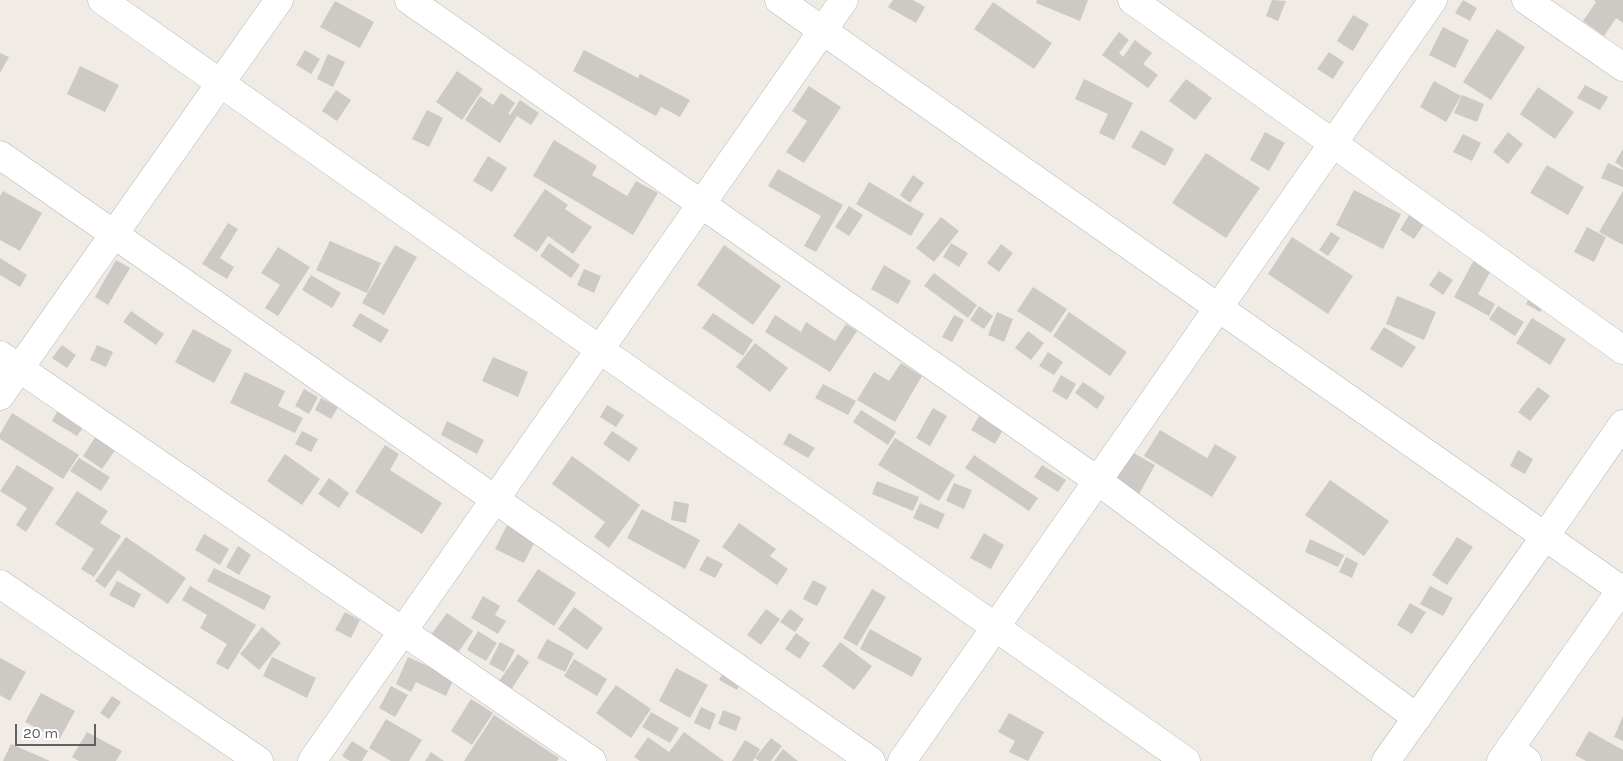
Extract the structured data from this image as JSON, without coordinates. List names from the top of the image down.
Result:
{
  "scale_bar": "20 m"
}
